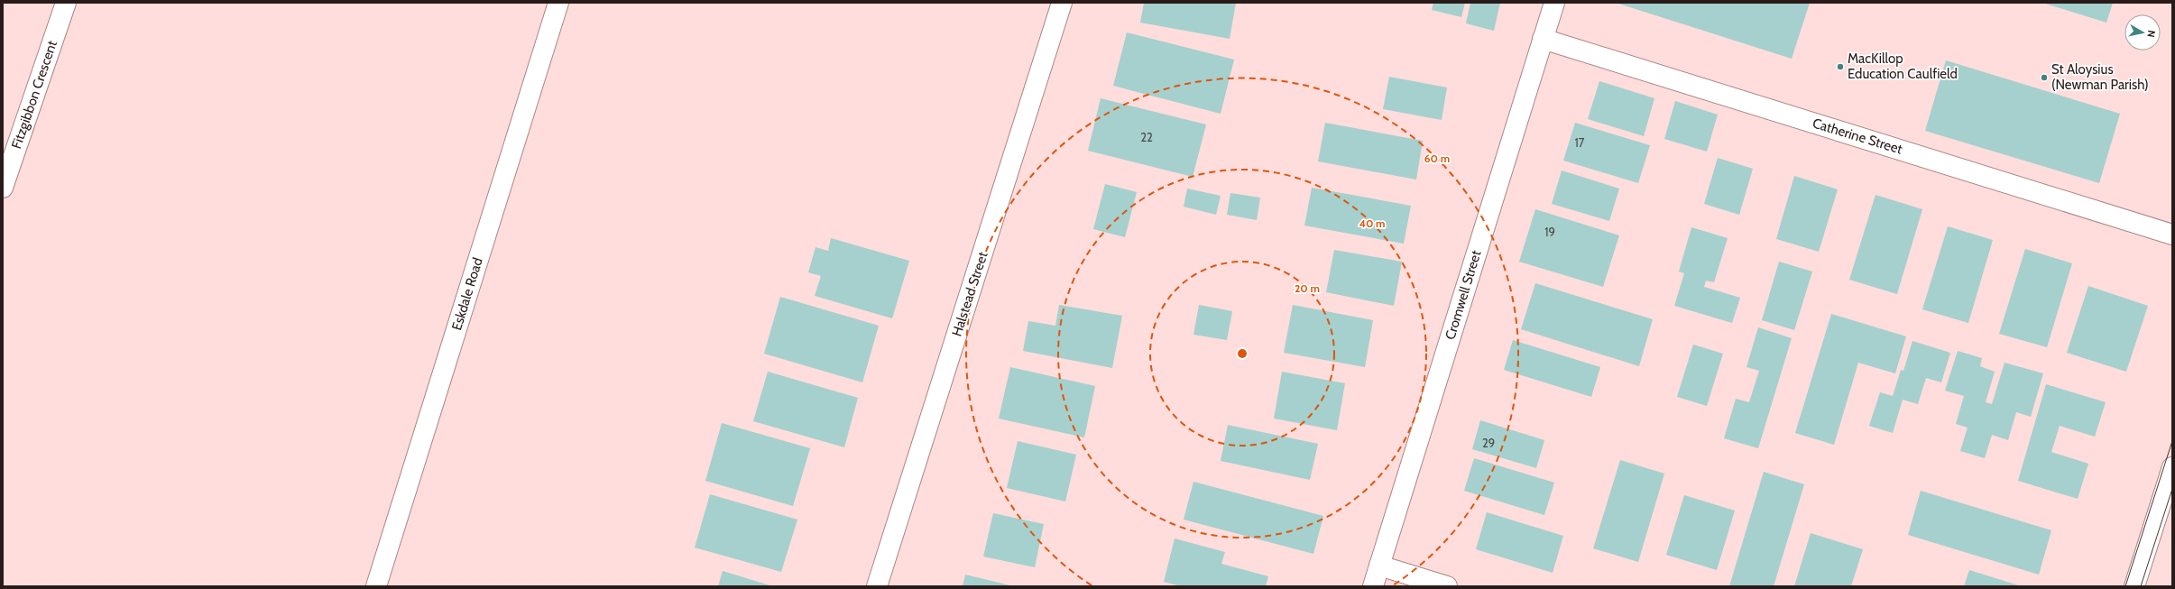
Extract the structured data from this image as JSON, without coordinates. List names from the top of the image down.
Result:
{
  "streets": {
    "street": [
      "Fitzgibbon Crescent",
      "Catherine Street",
      "Eskdale Road",
      "Halstead Street",
      "Cromwell Street"
    ]
  },
  "crossings": [
    ["Catherine Street", "Cromwell Street"]
  ],
  "places": ["MacKillop Education Caulfield", "St Aloysius (Newman Parish)"],
  "house_numbers": [
    "22",
    "17",
    "19",
    "29"
  ],
  "north": "right",
  "rings": ["60 m", "40 m", "20 m"]
}
